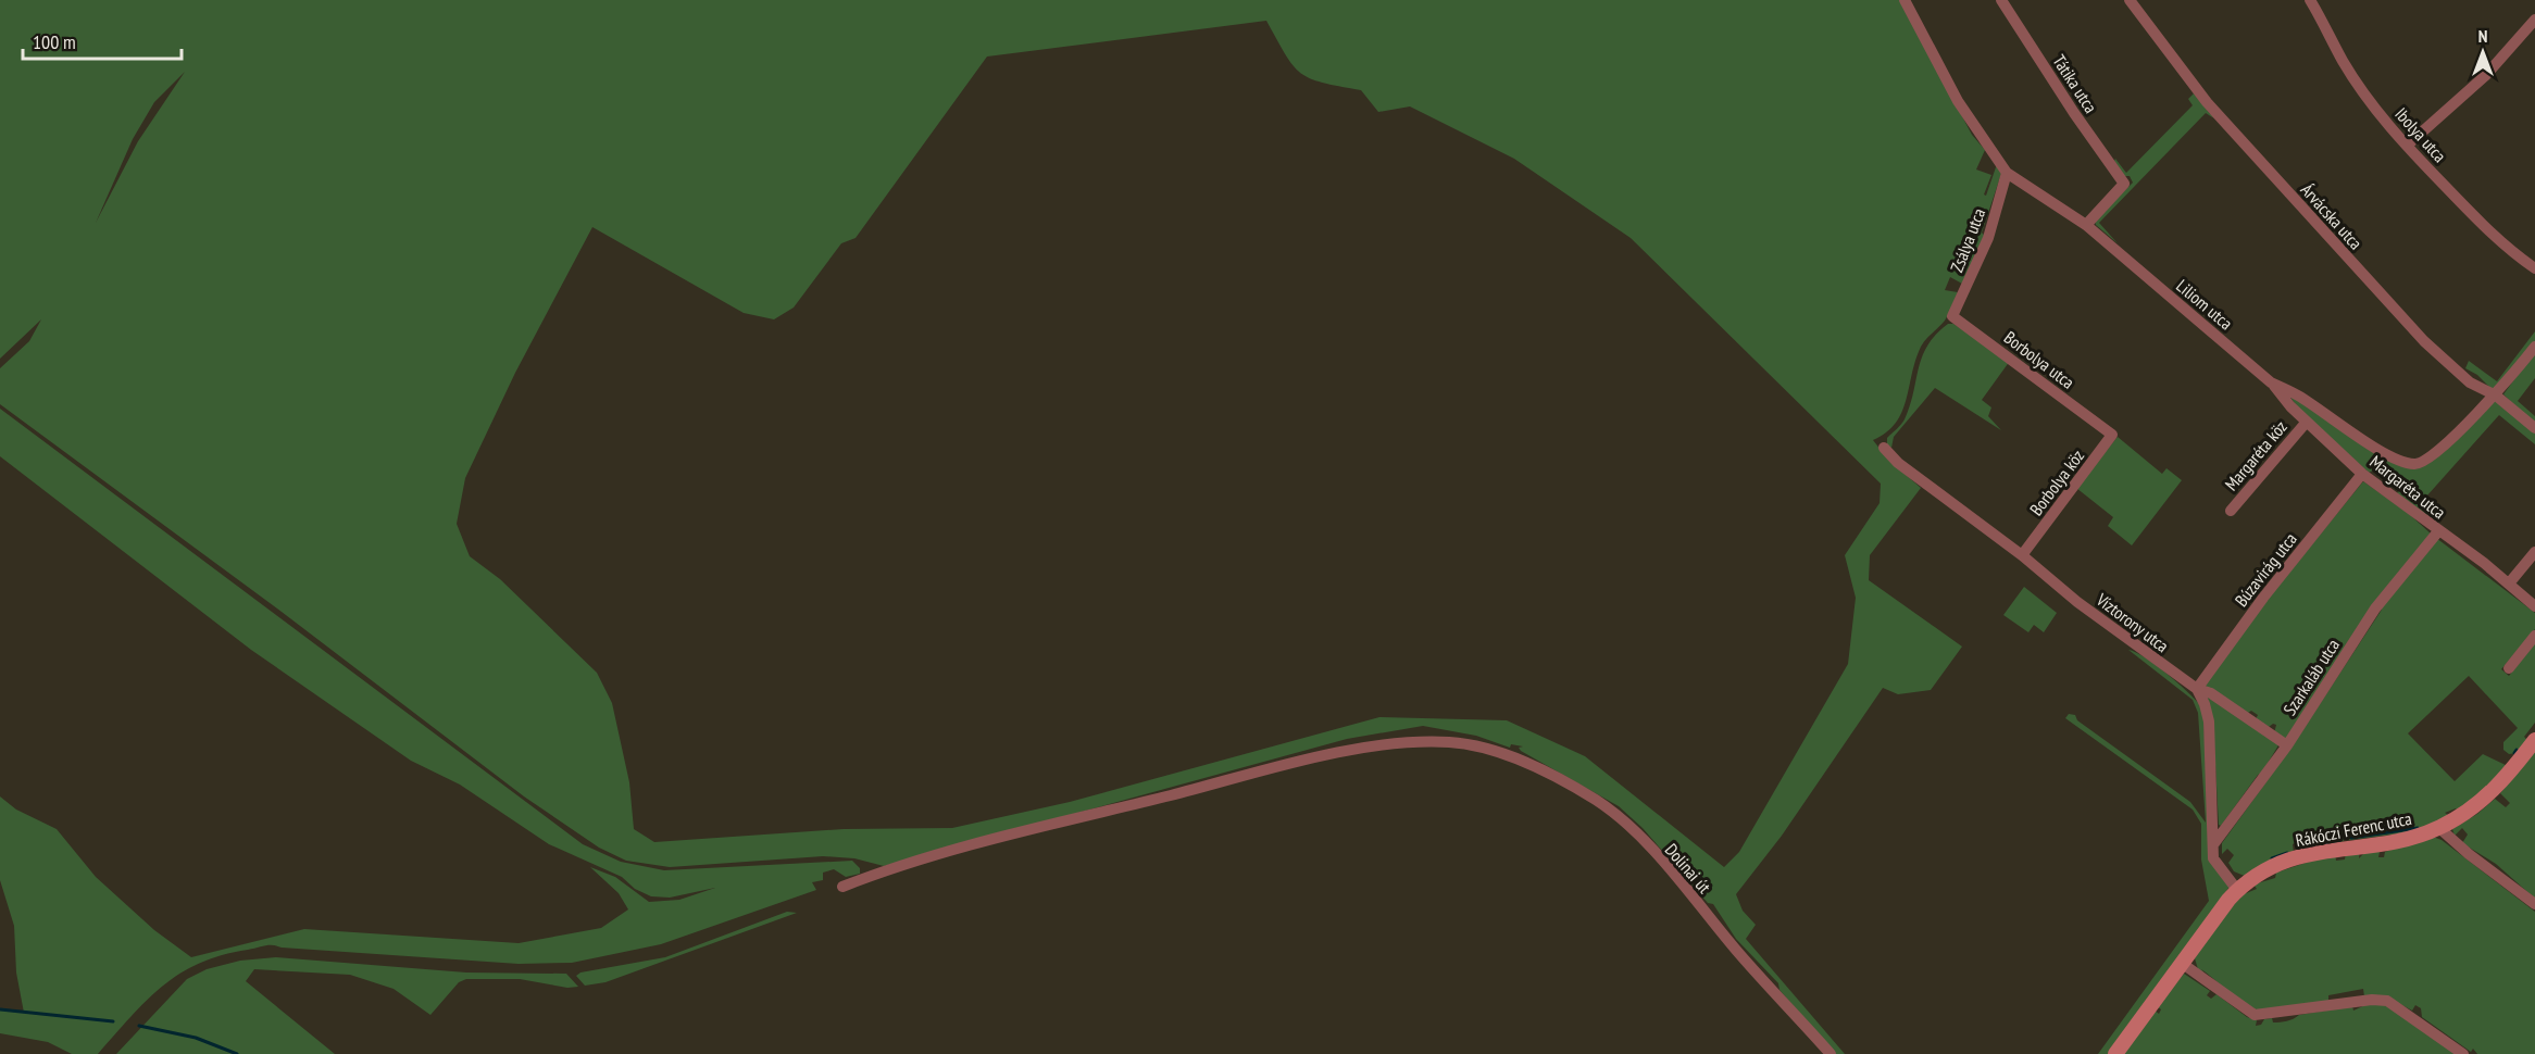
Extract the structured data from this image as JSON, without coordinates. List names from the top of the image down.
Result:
{
  "streets": {
    "street": [
      "Tátika utca",
      "Ibolya utca",
      "Árvácska utca",
      "Zsálya utca",
      "Liliom utca",
      "Borbolya utca",
      "Margaréta köz",
      "Borbolya köz",
      "Margaréta utca",
      "Búzavirág utca",
      "Víztorony utca",
      "Szarkaláb utca",
      "Rákóczi Ferenc utca",
      "Dolinai út"
    ]
  },
  "crossings": [
    ["Tátika utca", "Liliom utca"],
    ["Árvácska utca", "Liliom utca"],
    ["Zsálya utca", "Liliom utca"],
    ["Zsálya utca", "Borbolya utca"],
    ["Liliom utca", "Margaréta utca"],
    ["Borbolya utca", "Borbolya köz"],
    ["Margaréta köz", "Margaréta utca"],
    ["Borbolya köz", "Víztorony utca"],
    ["Margaréta utca", "Búzavirág utca"],
    ["Margaréta utca", "Szarkaláb utca"],
    ["Búzavirág utca", "Víztorony utca"],
    ["Víztorony utca", "Szarkaláb utca"]
  ],
  "scale_bar": "100 m",
  "north": "top"
}
